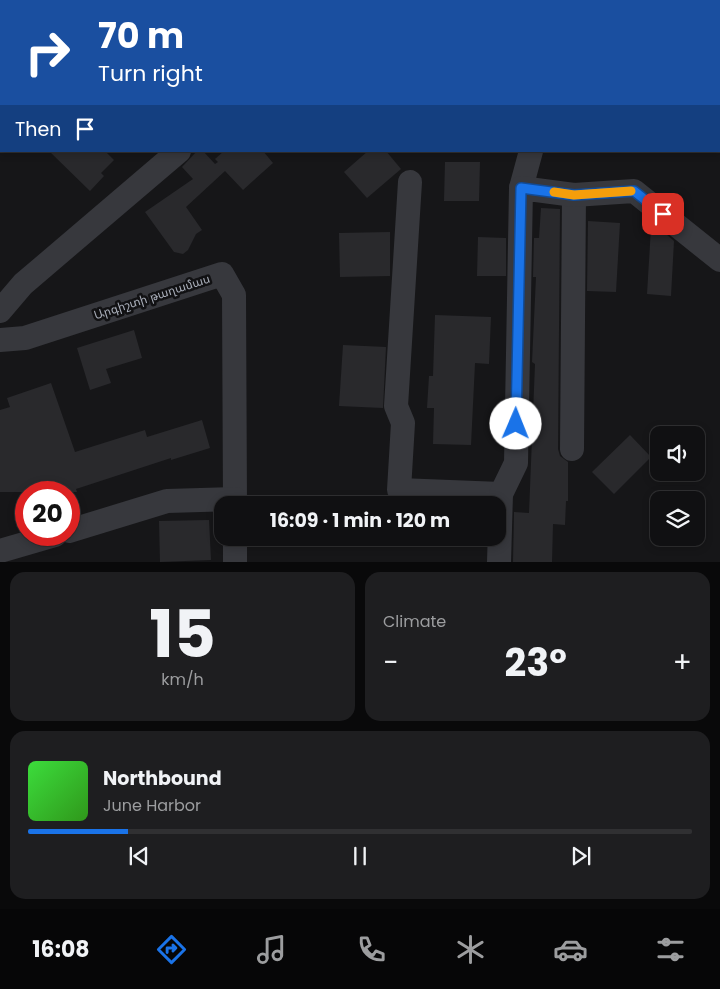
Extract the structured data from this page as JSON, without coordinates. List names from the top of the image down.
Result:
{
  "streets": {
    "street": ["Արգիշտի թաղամաս"]
  },
  "page": {
    "turn": ["70 m", "Turn right"],
    "then": "Then",
    "limit": "20",
    "trip": "16:09 · 1 min · 120 m",
    "tile": [
      ["15", "km/h"],
      "Climate"
    ],
    "heat": ["−", "23°", "+"],
    "song": ["Northbound", "June Harbor"],
    "tabs": "16:08"
  }
}
